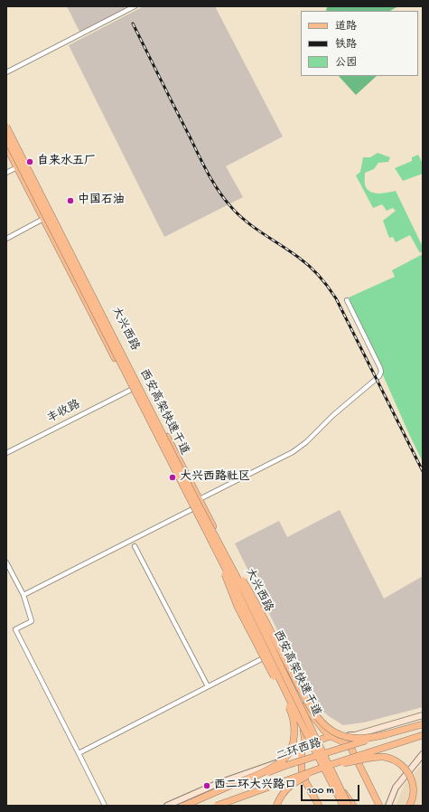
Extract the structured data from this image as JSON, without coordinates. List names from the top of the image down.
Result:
{
  "streets": {
    "main road": ["大兴西路", "西安高架快速干道", "二环西路"],
    "street": ["丰收路"]
  },
  "crossings": [
    ["大兴西路", "丰收路"]
  ],
  "places": [
    "自来水五厂",
    "中国石油",
    "大兴西路社区",
    "西二环大兴路口"
  ],
  "legend": ["道路", "铁路", "公园"],
  "scale_bar": "100 m"
}
